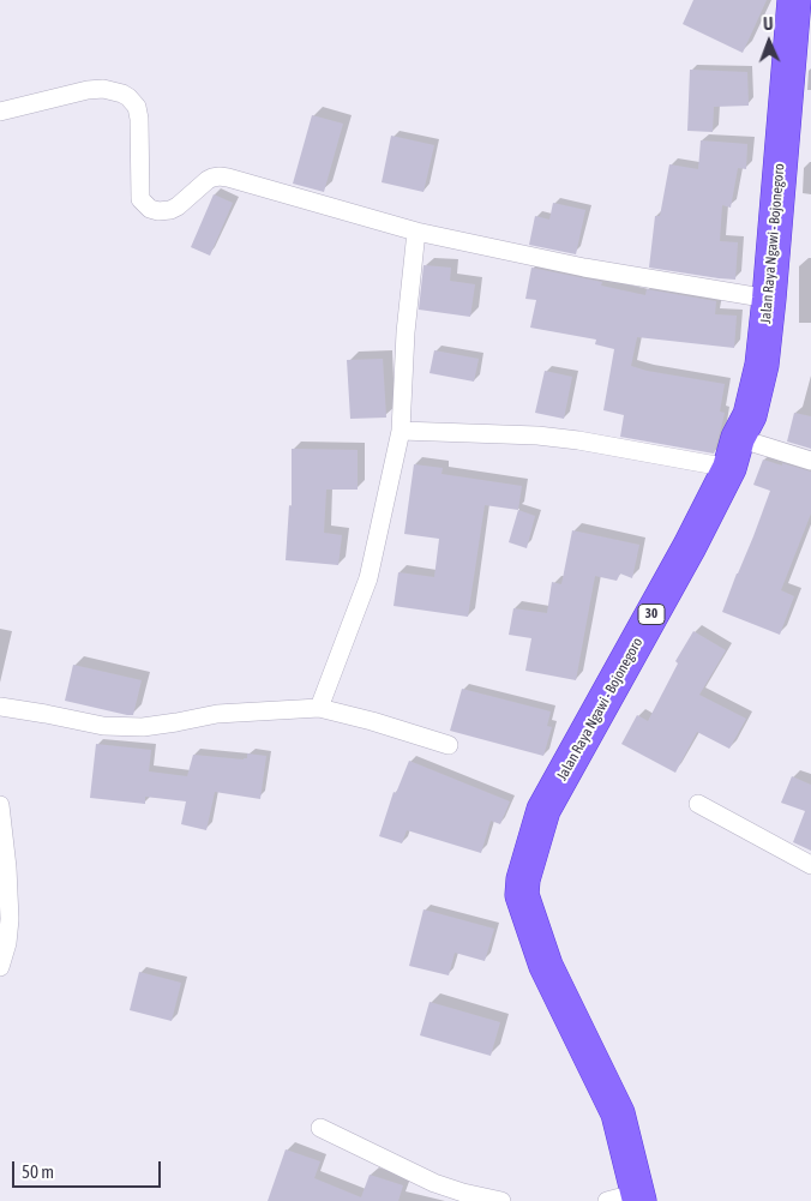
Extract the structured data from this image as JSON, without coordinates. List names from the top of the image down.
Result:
{
  "streets": {
    "highway": ["Jalan Raya Ngawi - Bojonegoro", "30"]
  },
  "scale_bar": "50 m",
  "north": "top"
}
